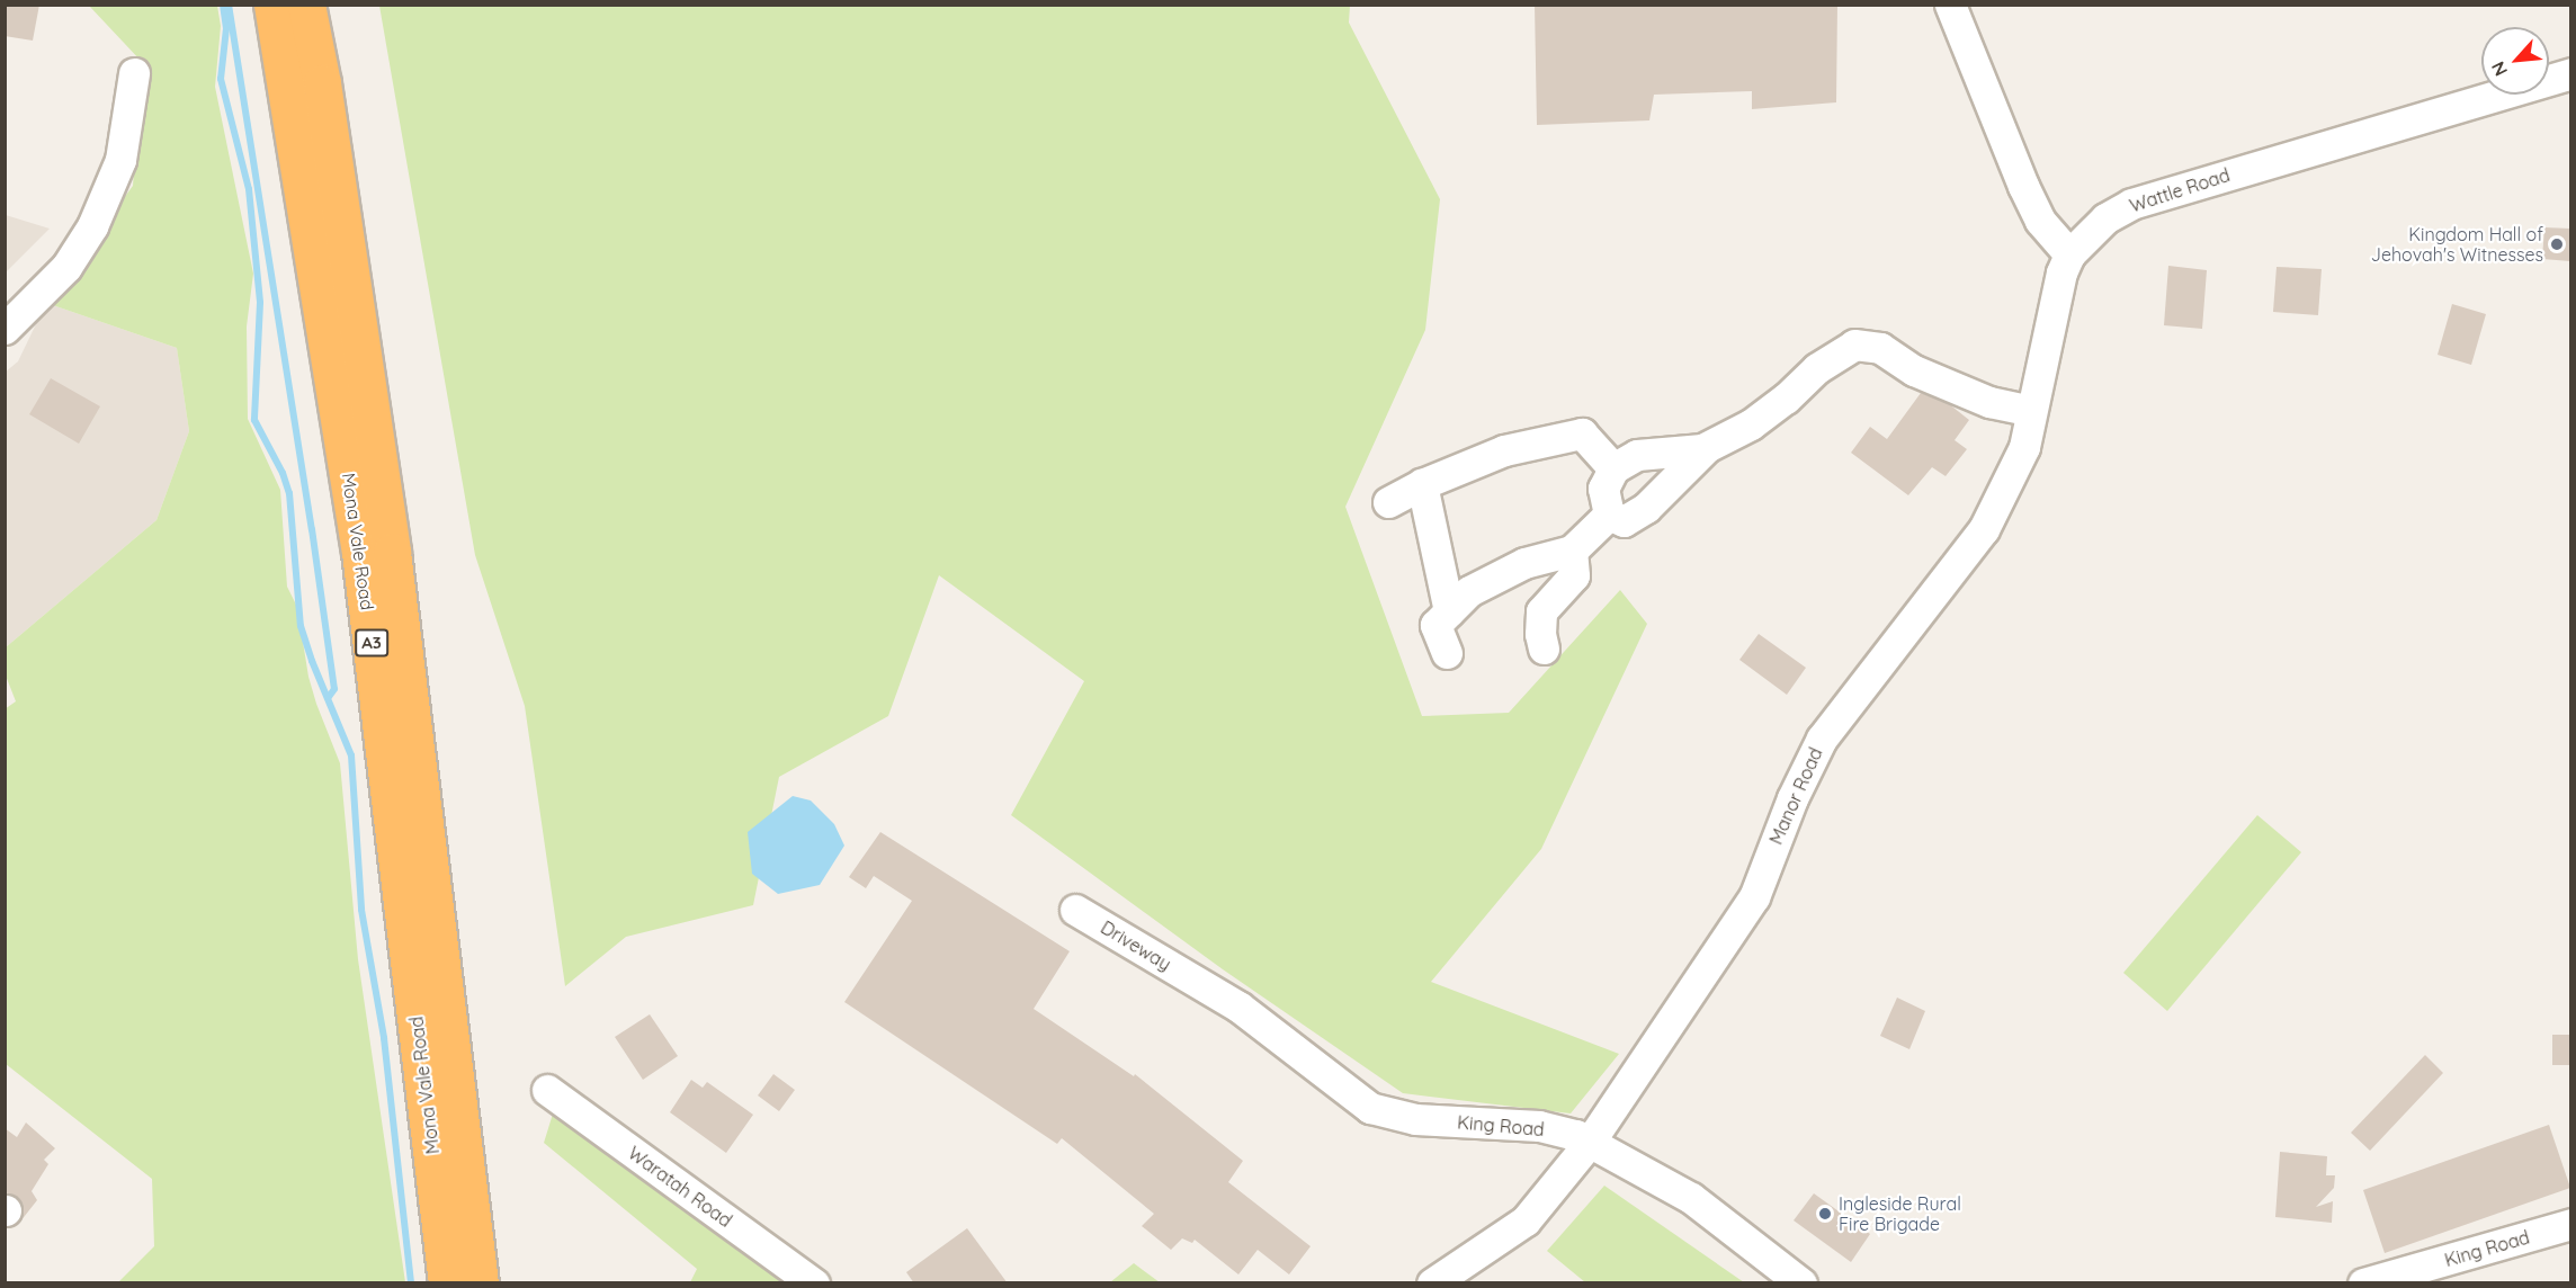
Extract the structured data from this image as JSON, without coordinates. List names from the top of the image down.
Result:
{
  "streets": {
    "highway": ["Mona Vale Road", "A3"],
    "street": [
      "Wattle Road",
      "Manor Road",
      "Driveway",
      "King Road",
      "Waratah Road"
    ]
  },
  "crossings": [
    ["Wattle Road", "Manor Road"],
    ["Manor Road", "King Road"],
    ["Driveway", "King Road"]
  ],
  "places": ["Kingdom Hall of Jehovah's Witnesses", "Ingleside Rural Fire Brigade"],
  "north": "bottom left"
}
